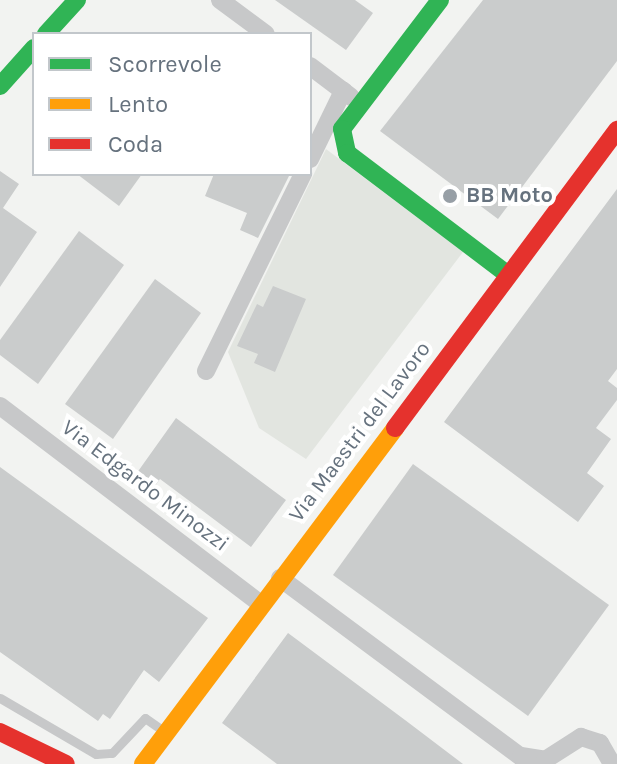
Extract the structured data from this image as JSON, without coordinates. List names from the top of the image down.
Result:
{
  "streets": {
    "street": ["Via Maestri del Lavoro", "Via Edgardo Minozzi"]
  },
  "crossings": [
    ["Via Maestri del Lavoro", "Via Edgardo Minozzi"]
  ],
  "places": ["BB Moto"],
  "legend": ["Scorrevole", "Lento", "Coda"]
}
